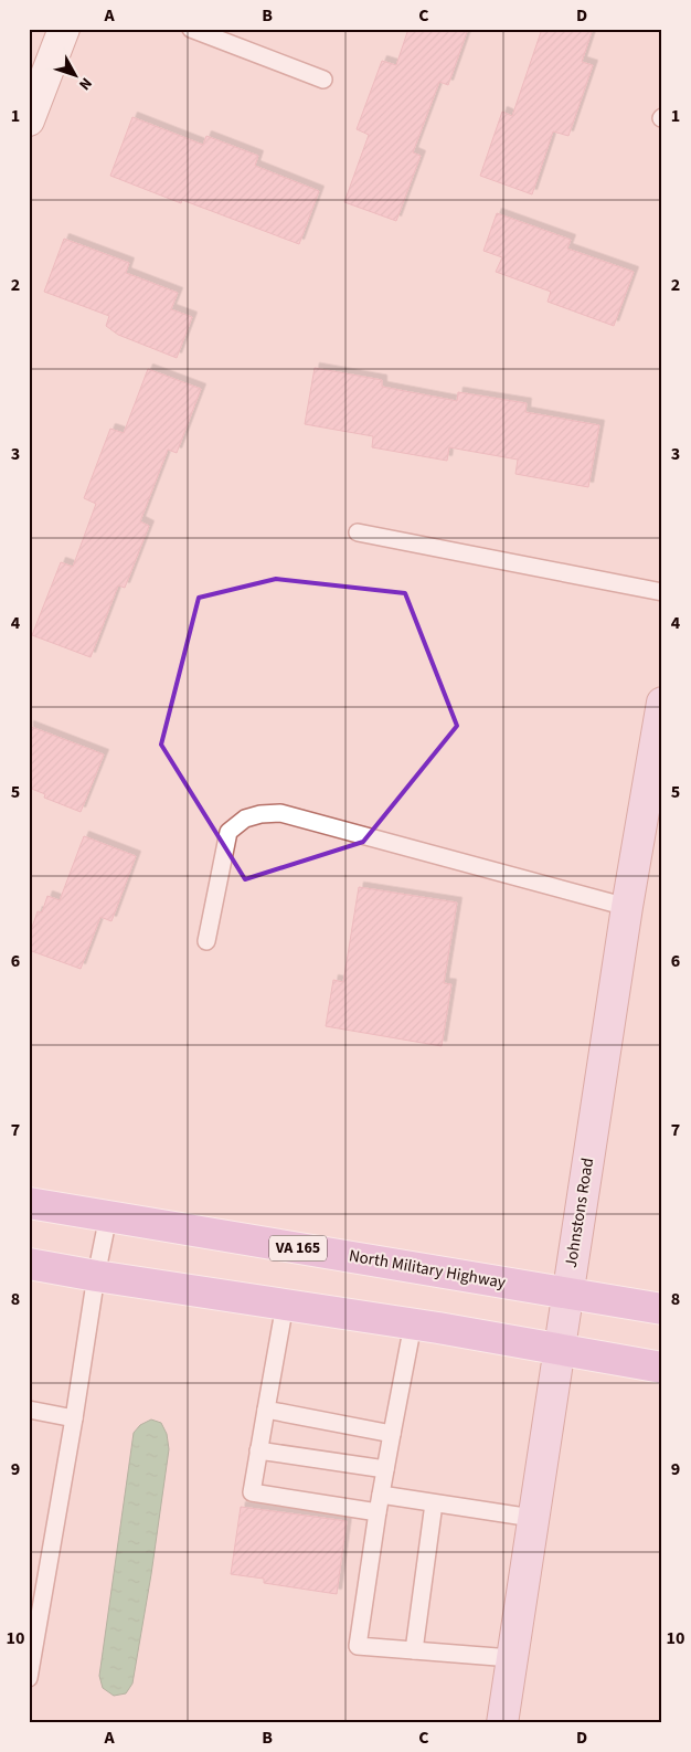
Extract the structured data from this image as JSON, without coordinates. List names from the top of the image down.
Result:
{
  "streets": {
    "main road": ["VA 165", "North Military Highway"],
    "street": ["Johnstons Road"]
  },
  "crossings": [
    ["Johnstons Road", "North Military Highway"]
  ],
  "north": "bottom right",
  "grid": {
    "columns": [
      "A",
      "B",
      "C",
      "D"
    ],
    "rows": [
      "1",
      "2",
      "3",
      "4",
      "5",
      "6",
      "7",
      "8",
      "9",
      "10"
    ]
  }
}
